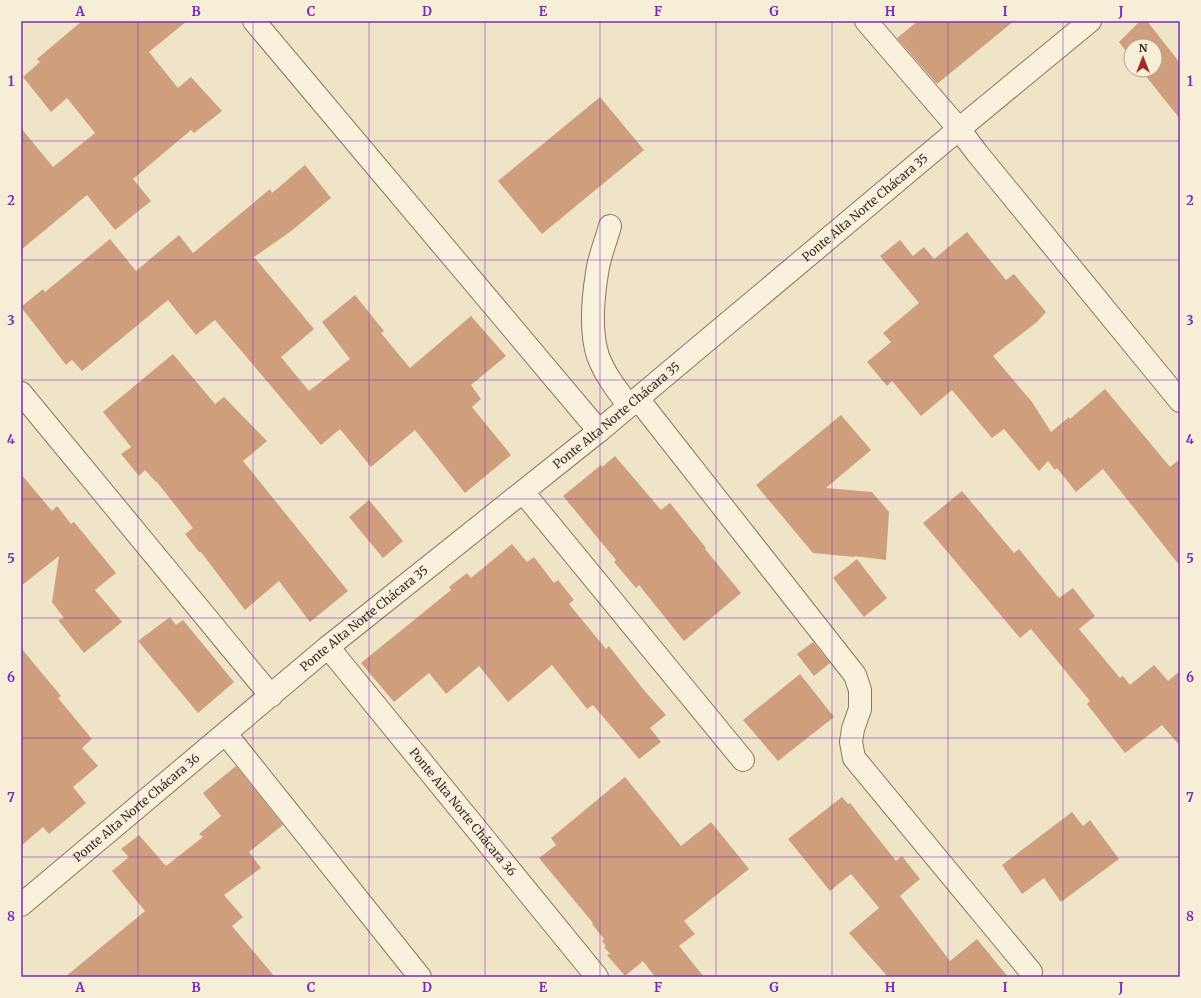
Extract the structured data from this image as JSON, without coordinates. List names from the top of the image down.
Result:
{
  "streets": {
    "street": ["Ponte Alta Norte Chácara 35", "Ponte Alta Norte Chácara 36"]
  },
  "crossings": [
    ["Ponte Alta Norte Chácara 35", "Ponte Alta Norte Chácara 36"]
  ],
  "north": "top",
  "grid": {
    "columns": [
      "A",
      "B",
      "C",
      "D",
      "E",
      "F",
      "G",
      "H",
      "I",
      "J"
    ],
    "rows": [
      "1",
      "2",
      "3",
      "4",
      "5",
      "6",
      "7",
      "8"
    ]
  }
}
